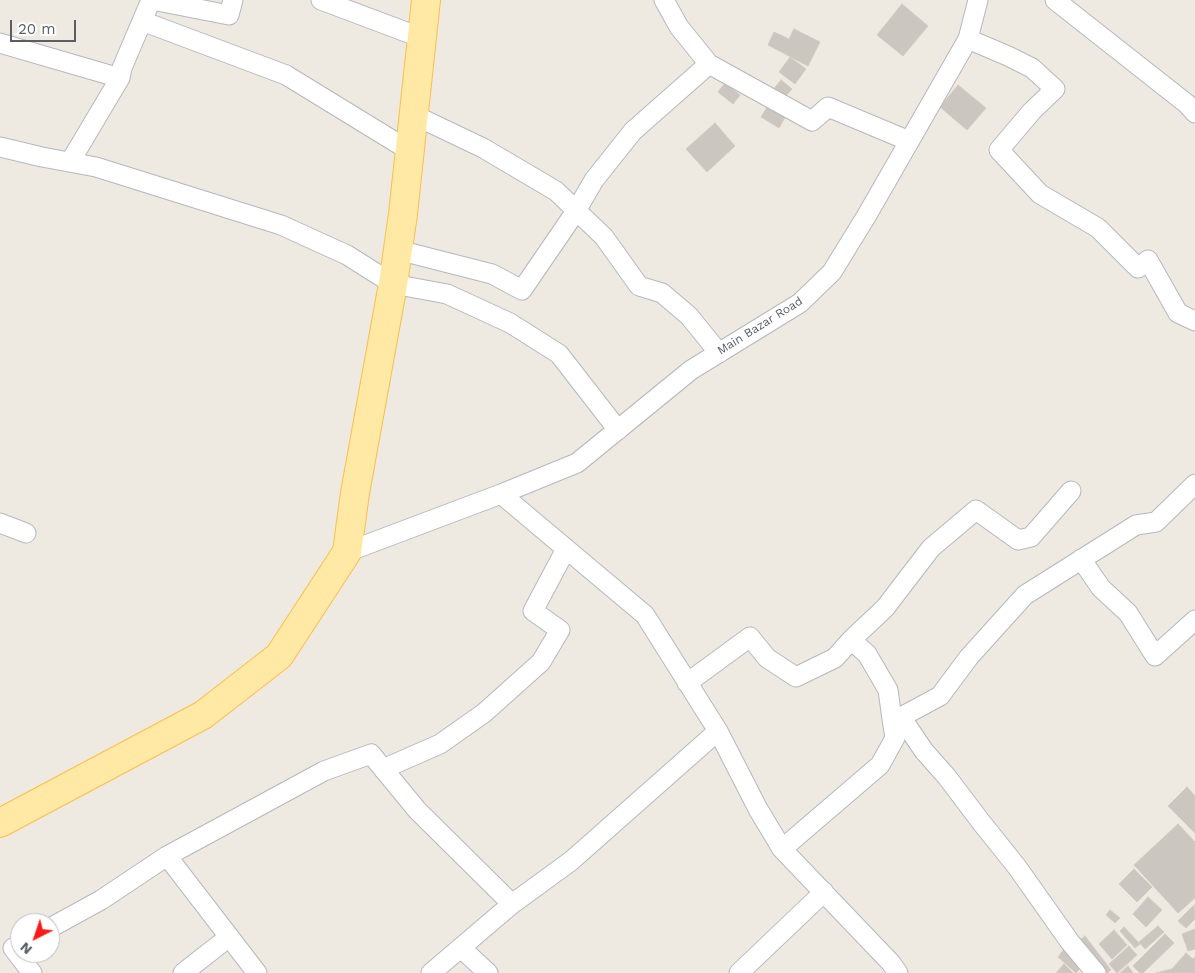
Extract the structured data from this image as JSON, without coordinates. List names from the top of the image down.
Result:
{
  "streets": {
    "street": ["Main Bazar Road"]
  },
  "scale_bar": "20 m",
  "north": "bottom left"
}
